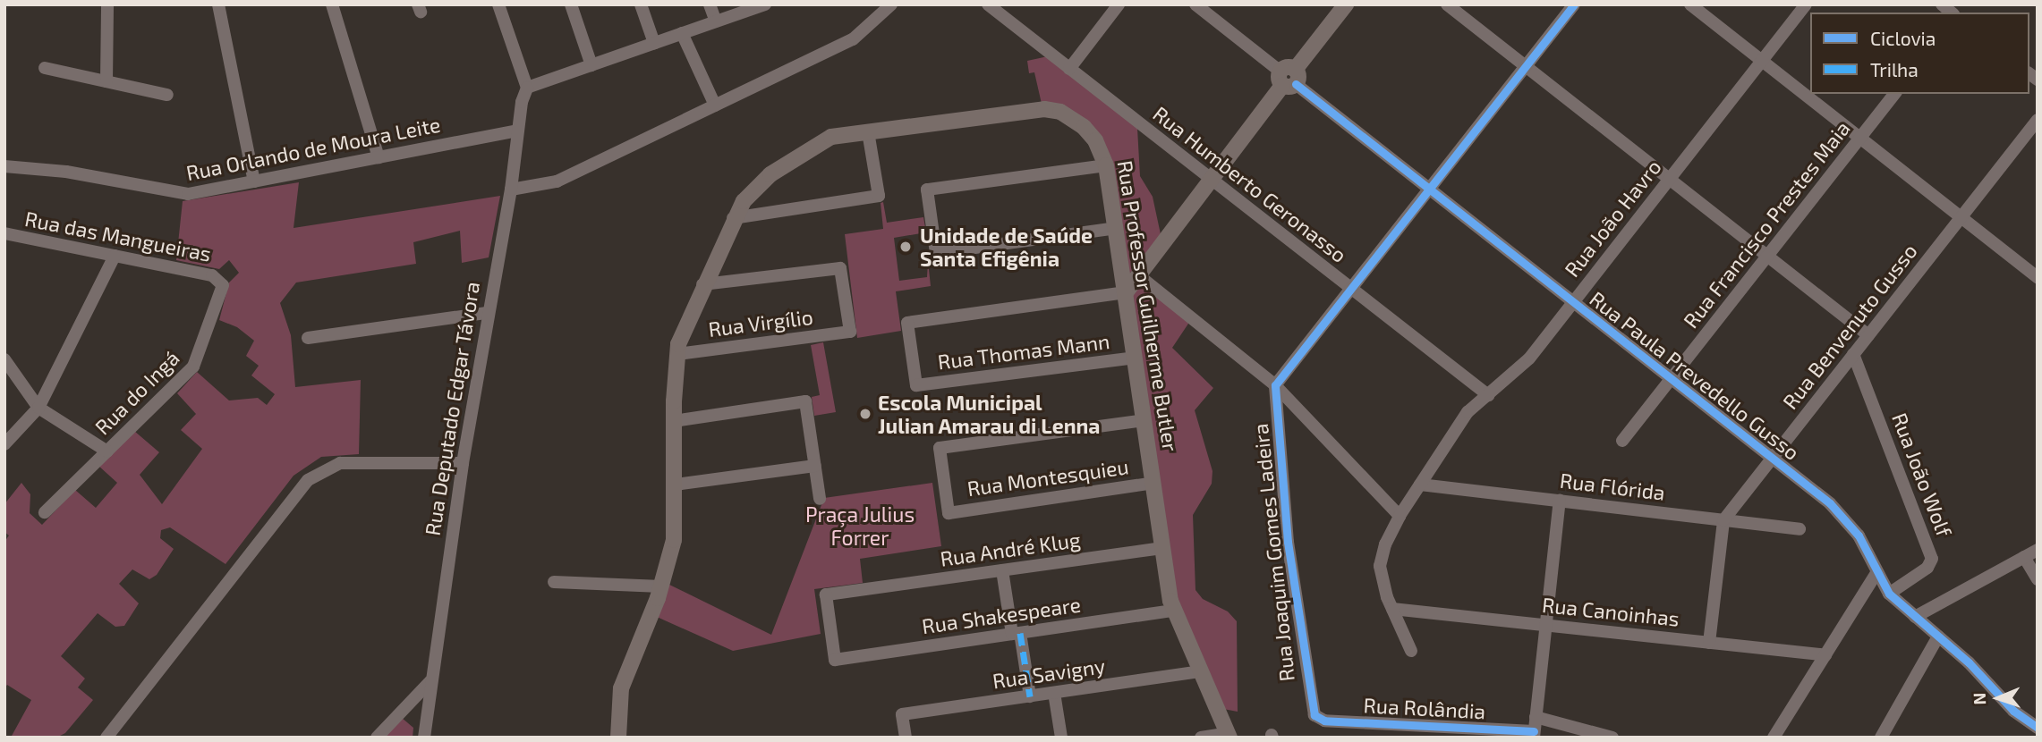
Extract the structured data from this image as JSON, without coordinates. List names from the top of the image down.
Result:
{
  "streets": {
    "main road": ["Rua Professor Guilherme Butler"],
    "street": [
      "Rua Orlando de Moura Leite",
      "Rua Humberto Geronasso",
      "Rua João Havro",
      "Rua Francisco Prestes Maia",
      "Rua das Mangueiras",
      "Rua Virgílio",
      "Rua Benvenuto Gusso",
      "Rua Thomas Mann",
      "Rua Paula Prevedello Gusso",
      "Rua do Ingá",
      "Rua Deputado Edgar Távora",
      "Rua João Wolf",
      "Rua Montesquieu",
      "Rua Flórida",
      "Rua André Klug",
      "Rua Joaquim Gomes Ladeira",
      "Rua Canoinhas",
      "Rua Shakespeare",
      "Rua Savigny",
      "Rua Rolândia"
    ]
  },
  "crossings": [
    ["Rua Orlando de Moura Leite", "Rua Deputado Edgar Távora"],
    ["Rua Humberto Geronasso", "Rua João Havro"],
    ["Rua João Havro", "Rua Paula Prevedello Gusso"],
    ["Rua João Havro", "Rua Flórida"],
    ["Rua João Havro", "Rua Canoinhas"],
    ["Rua Francisco Prestes Maia", "Rua Paula Prevedello Gusso"],
    ["Rua das Mangueiras", "Rua do Ingá"],
    ["Rua Professor Guilherme Butler", "Rua Virgílio"],
    ["Rua Professor Guilherme Butler", "Rua Thomas Mann"],
    ["Rua Professor Guilherme Butler", "Rua Montesquieu"],
    ["Rua Professor Guilherme Butler", "Rua André Klug"],
    ["Rua Professor Guilherme Butler", "Rua Shakespeare"],
    ["Rua Professor Guilherme Butler", "Rua Savigny"],
    ["Rua Benvenuto Gusso", "Rua Paula Prevedello Gusso"],
    ["Rua Benvenuto Gusso", "Rua João Wolf"],
    ["Rua Benvenuto Gusso", "Rua Flórida"],
    ["Rua Paula Prevedello Gusso", "Rua João Wolf"],
    ["Rua André Klug", "Rua Shakespeare"],
    ["Rua Joaquim Gomes Ladeira", "Rua Rolândia"]
  ],
  "parks": ["Praça Julius Forrer"],
  "places": ["Unidade de Saúde Santa Efigênia", "Escola Municipal Julian Amarau di Lenna"],
  "legend": ["Ciclovia", "Trilha"],
  "north": "left"
}
